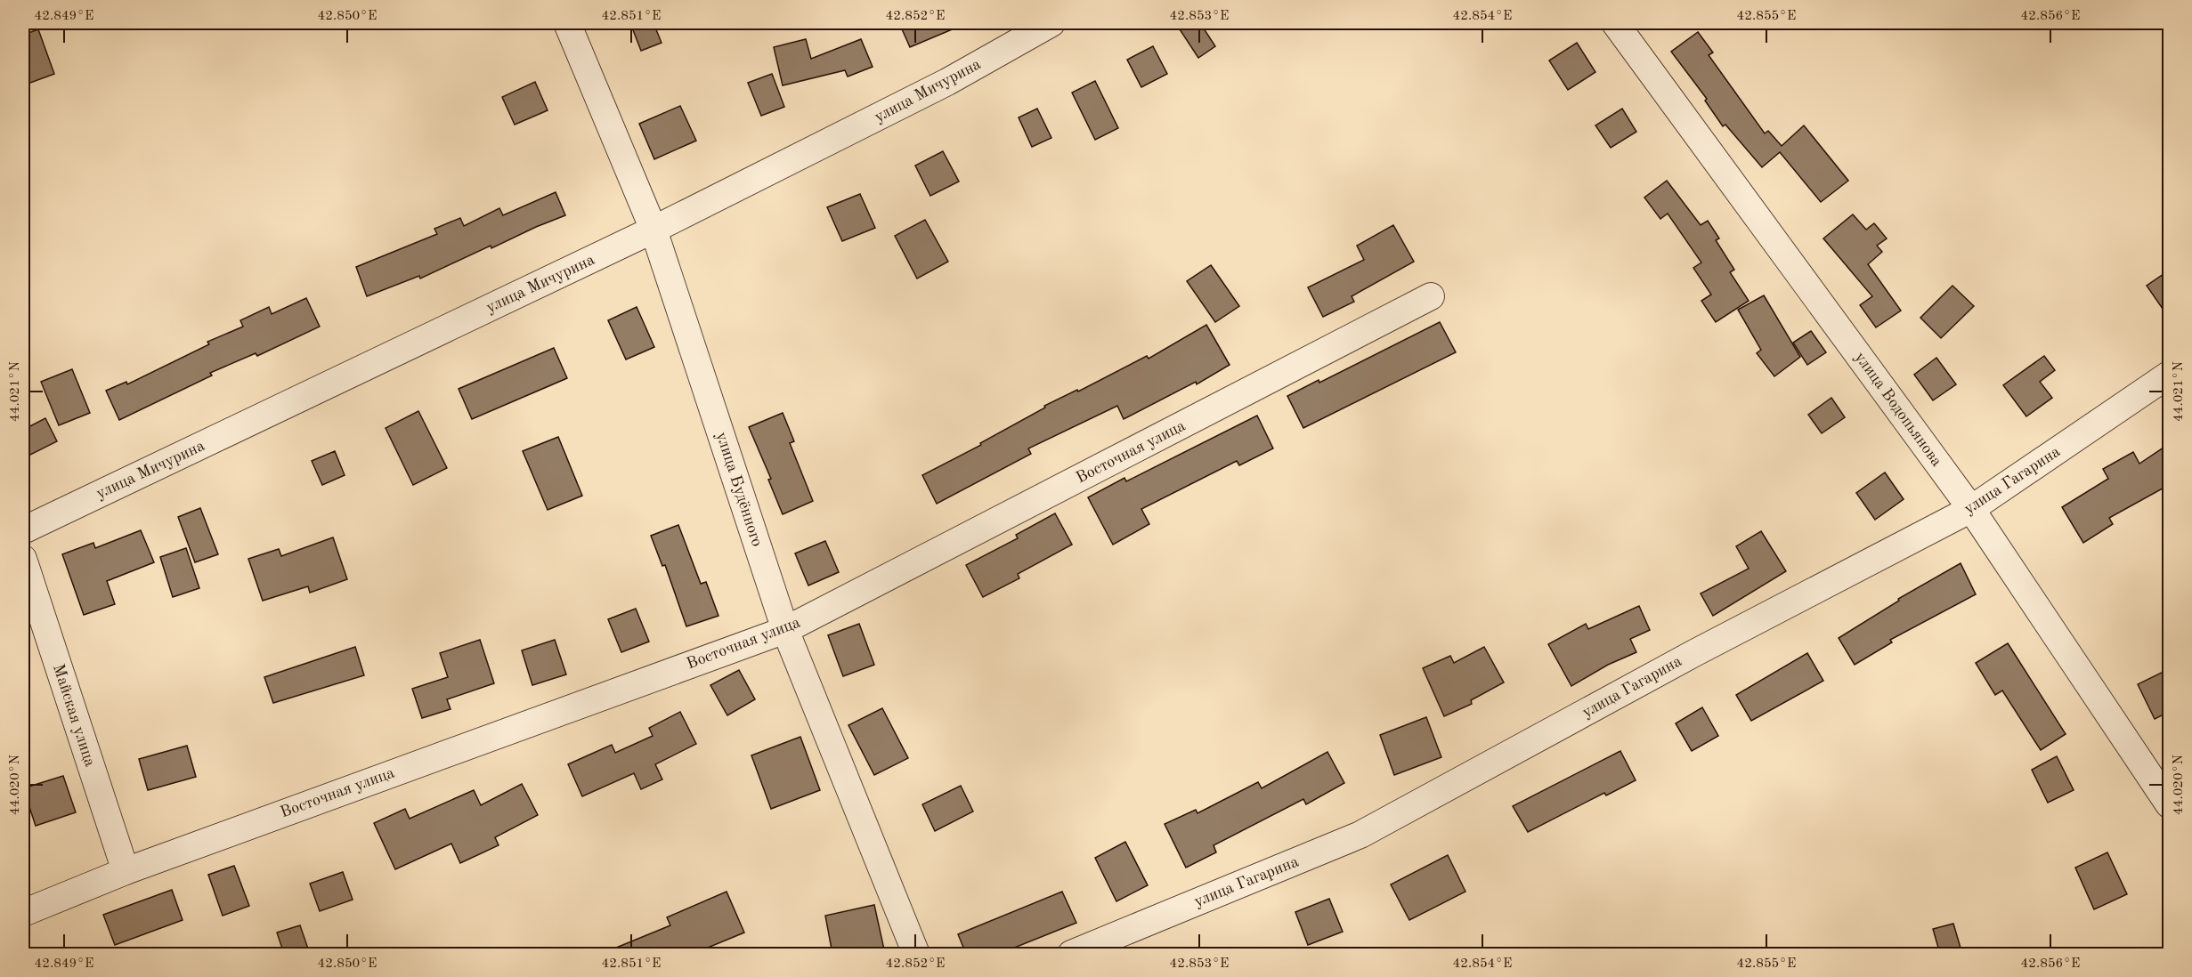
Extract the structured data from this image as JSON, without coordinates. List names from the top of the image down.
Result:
{
  "streets": {
    "street": [
      "улица Мичурина",
      "улица Водопьянова",
      "Восточная улица",
      "улица Гагарина",
      "улица Будённого",
      "Майская улица"
    ]
  },
  "crossings": [
    ["улица Мичурина", "улица Будённого"],
    ["улица Водопьянова", "улица Гагарина"],
    ["Восточная улица", "улица Будённого"],
    ["Восточная улица", "Майская улица"]
  ],
  "coordinates": [
    "42.849°E",
    "42.850°E",
    "42.851°E",
    "42.852°E",
    "42.853°E",
    "42.854°E",
    "42.855°E",
    "42.856°E",
    "44.021°N",
    "44.020°N"
  ]
}
